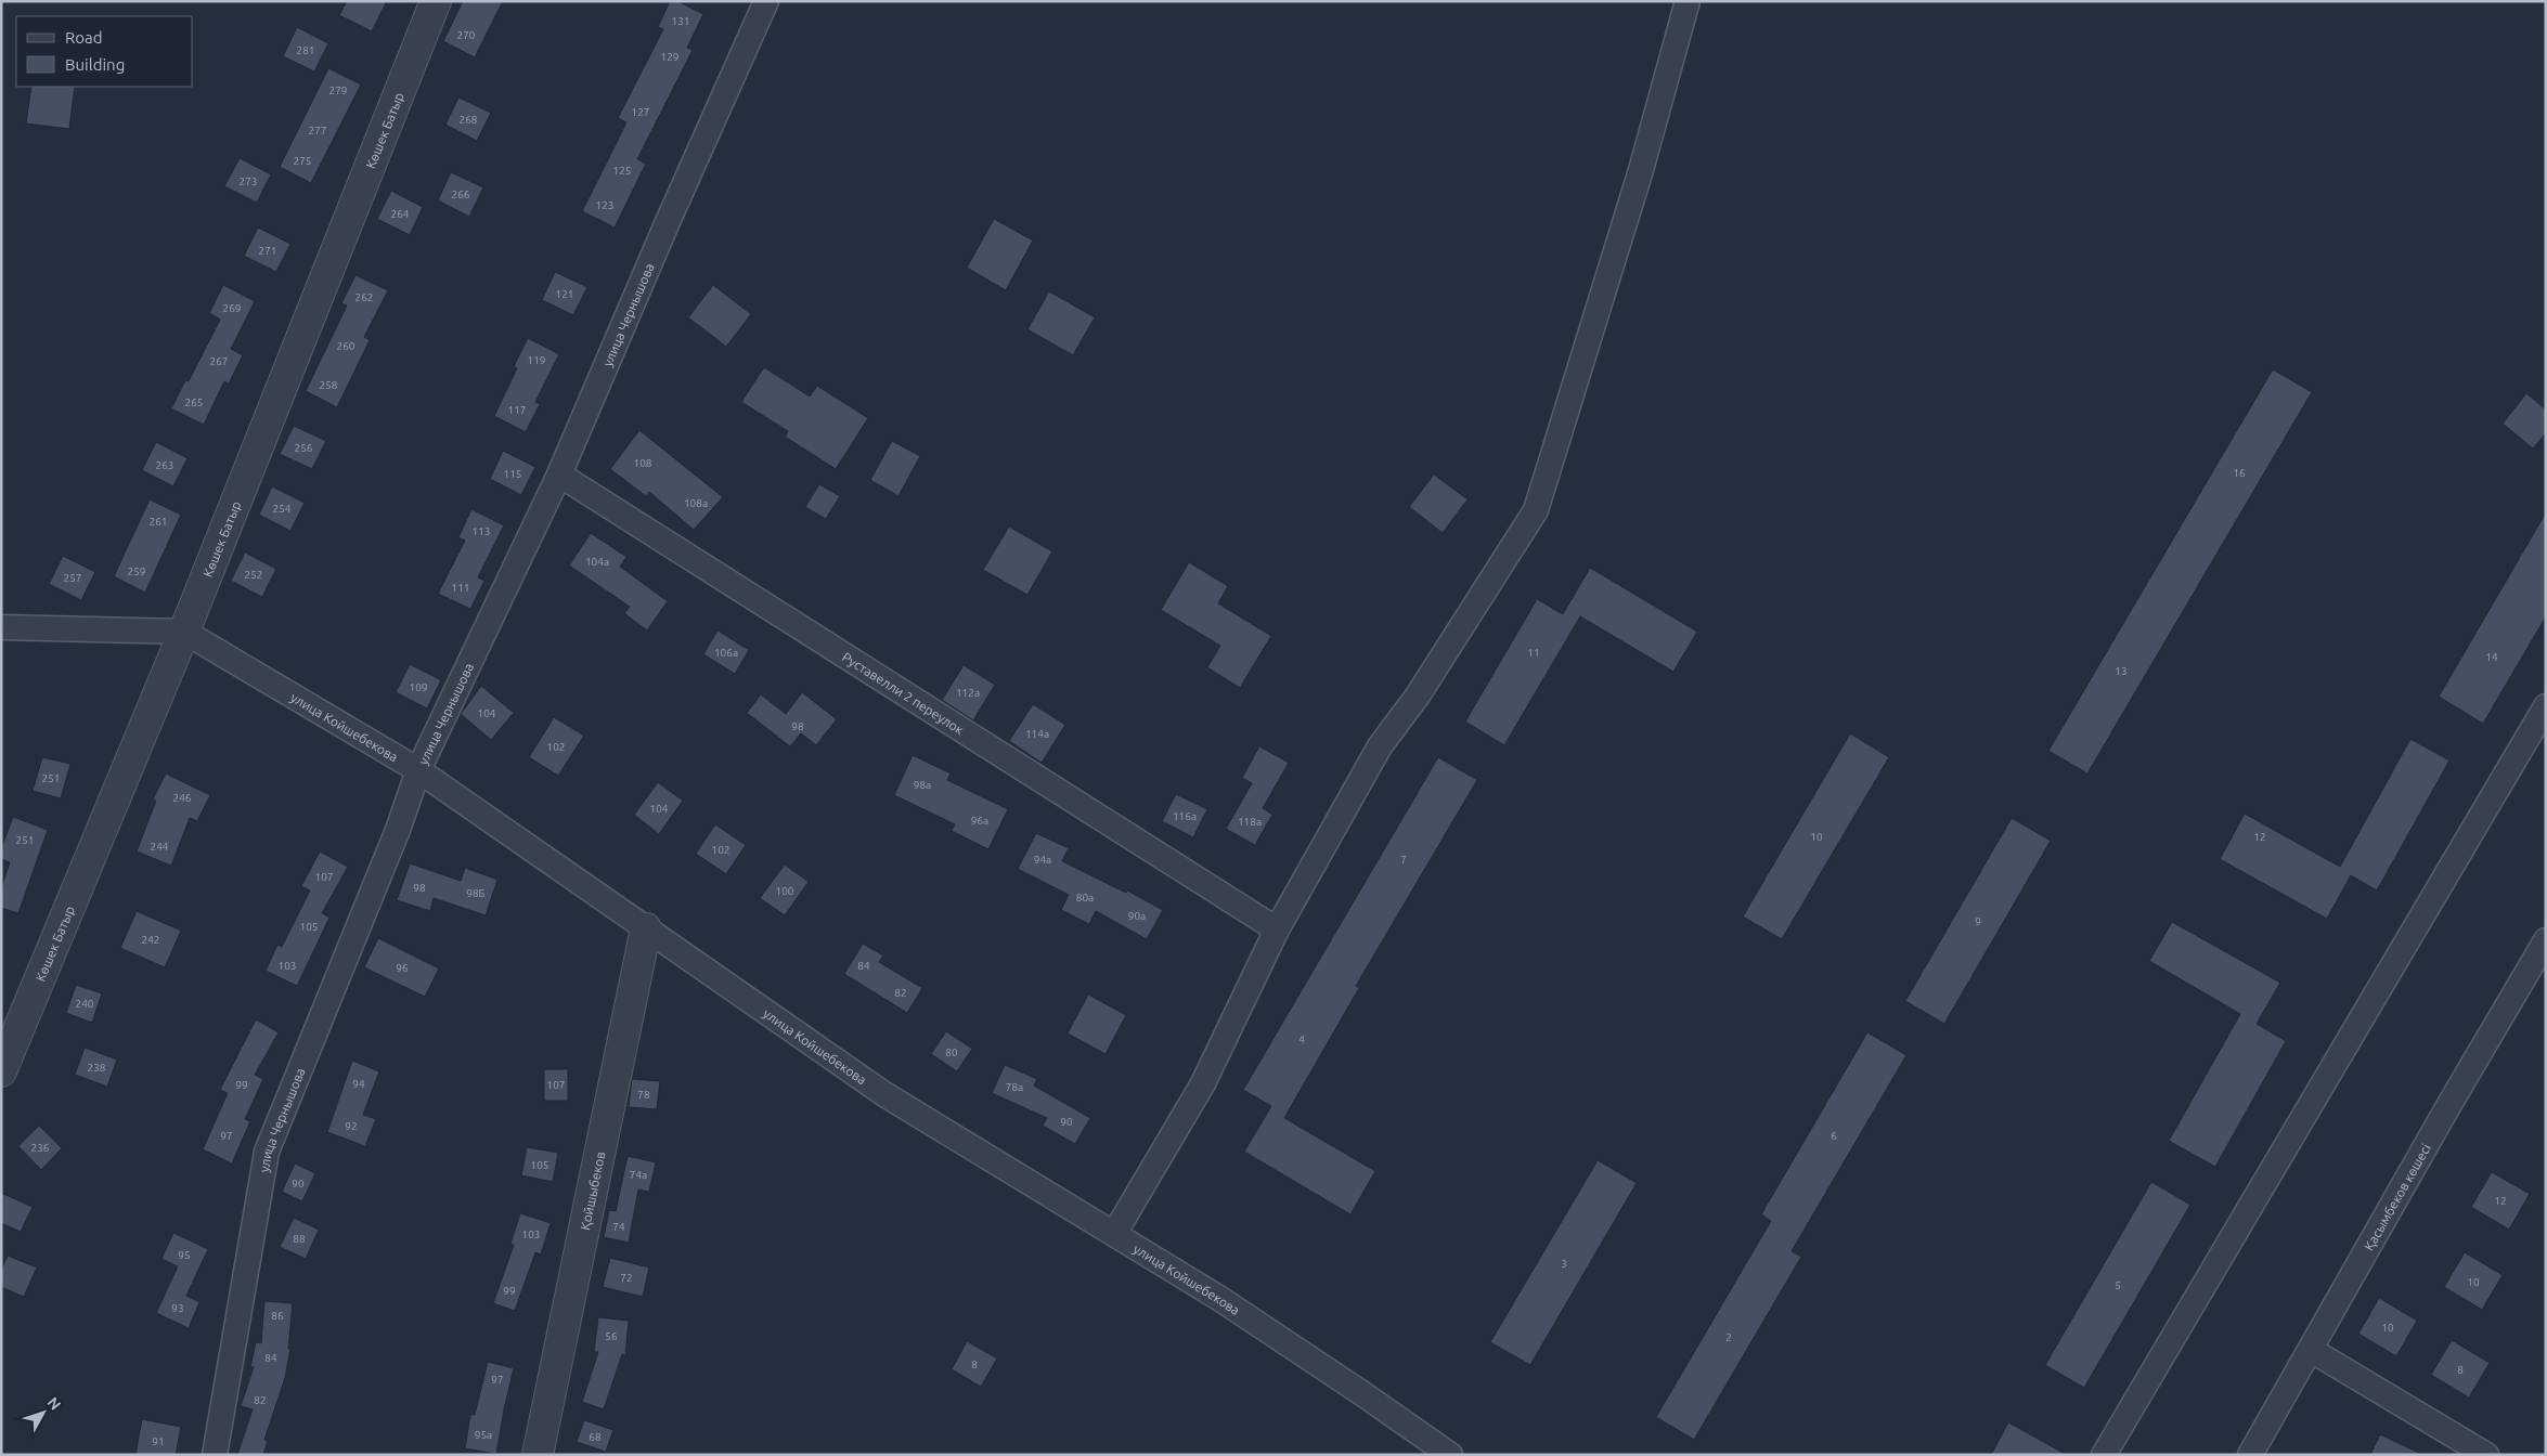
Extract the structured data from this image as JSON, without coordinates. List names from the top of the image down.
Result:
{
  "streets": {
    "street": [
      "Көшек Батыр",
      "улица Чернышова",
      "Руставелли 2 переулок",
      "улица Койшебекова",
      "Қойшыбеков",
      "Қасымбеков көшесі"
    ]
  },
  "crossings": [
    ["Көшек Батыр", "улица Койшебекова"],
    ["улица Чернышова", "Руставелли 2 переулок"],
    ["улица Чернышова", "улица Койшебекова"],
    ["улица Койшебекова", "Қойшыбеков"]
  ],
  "house_numbers": [
    "131",
    "270",
    "281",
    "129",
    "279",
    "127",
    "268",
    "277",
    "275",
    "125",
    "273",
    "266",
    "123",
    "264",
    "271",
    "121",
    "262",
    "269",
    "260",
    "119",
    "267",
    "258",
    "265",
    "117",
    "256",
    "108",
    "263",
    "16",
    "115",
    "108а",
    "254",
    "261",
    "113",
    "104а",
    "259",
    "252",
    "257",
    "111",
    "106а",
    "11",
    "14",
    "13",
    "109",
    "112а",
    "104",
    "98",
    "114а",
    "102",
    "251",
    "98а",
    "246",
    "104",
    "116а",
    "96а",
    "118а",
    "10",
    "12",
    "251",
    "244",
    "102",
    "94а",
    "7",
    "107",
    "98",
    "100",
    "98Б",
    "80а",
    "90а",
    "9",
    "105",
    "242",
    "103",
    "84",
    "96",
    "82",
    "240",
    "4",
    "80",
    "238",
    "94",
    "99",
    "107",
    "78а",
    "78",
    "90",
    "92",
    "97",
    "6",
    "236",
    "105",
    "74а",
    "90",
    "12",
    "74",
    "103",
    "88",
    "95",
    "3",
    "72",
    "10",
    "5",
    "99",
    "93",
    "86",
    "10",
    "56",
    "2",
    "84",
    "8",
    "8",
    "97",
    "82",
    "95а",
    "68",
    "91"
  ],
  "legend": ["Road", "Building"],
  "north": "top right"
}
